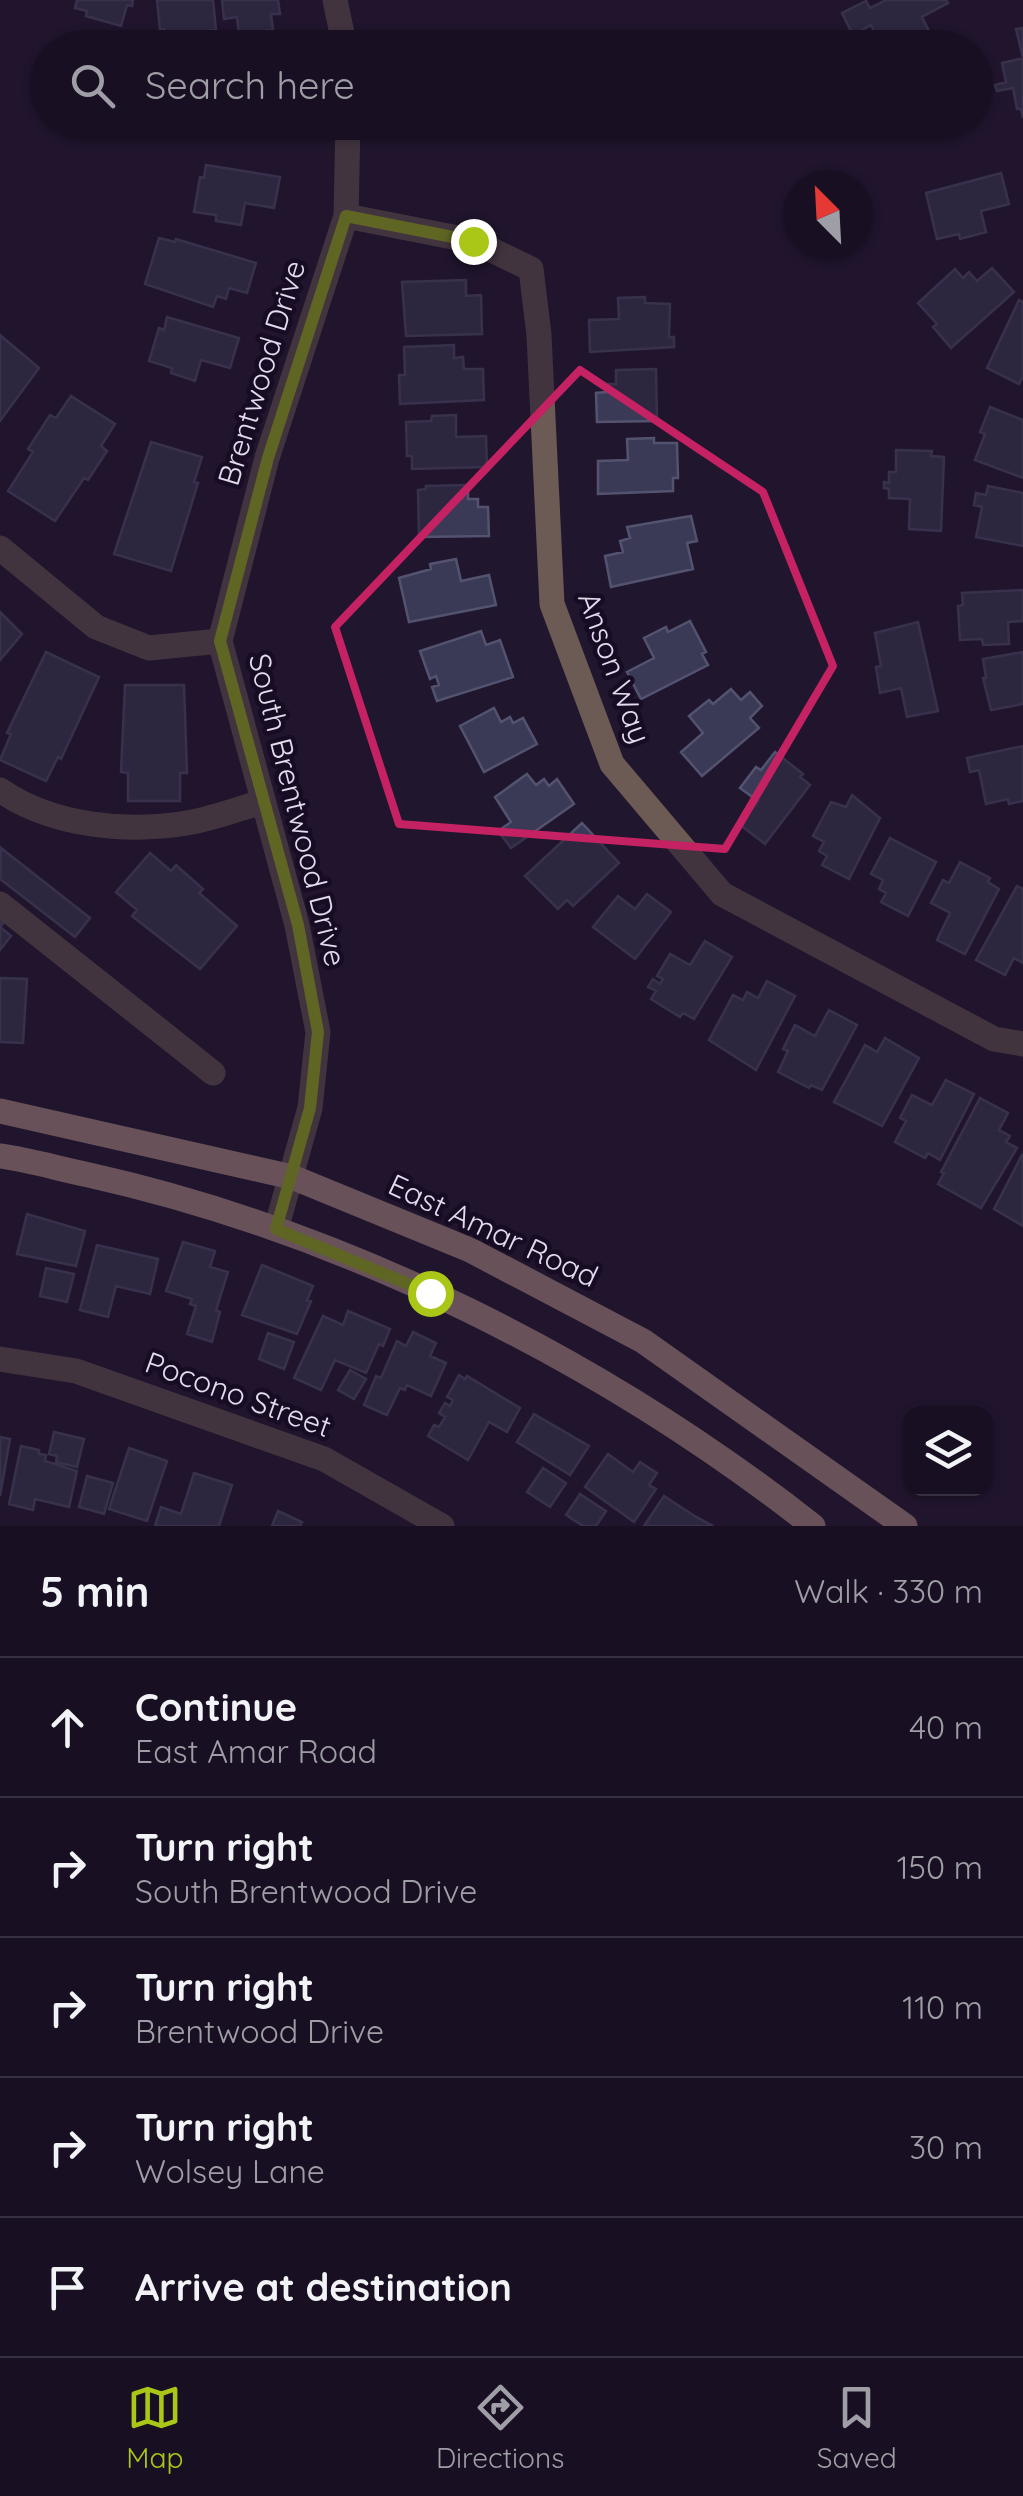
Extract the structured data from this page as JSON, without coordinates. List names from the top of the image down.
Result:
{
  "streets": {
    "main road": ["East Amar Road"],
    "street": [
      "Brentwood Drive",
      "Anson Way",
      "South Brentwood Drive",
      "Pocono Street"
    ]
  },
  "crossings": [
    ["Brentwood Drive", "Anson Way"],
    ["Brentwood Drive", "South Brentwood Drive"],
    ["South Brentwood Drive", "East Amar Road"]
  ],
  "north": "top left",
  "page": {
    "search": "Search here",
    "heading": ["5 min", "Walk · 330 m"],
    "list": [
      ["Continue", "East Amar Road", "40 m"],
      ["Turn right", "South Brentwood Drive", "150 m"],
      ["Turn right", "Brentwood Drive", "110 m"],
      ["Turn right", "Wolsey Lane", "30 m"],
      "Arrive at destination"
    ],
    "nav": ["Map", "Directions", "Saved"]
  }
}
